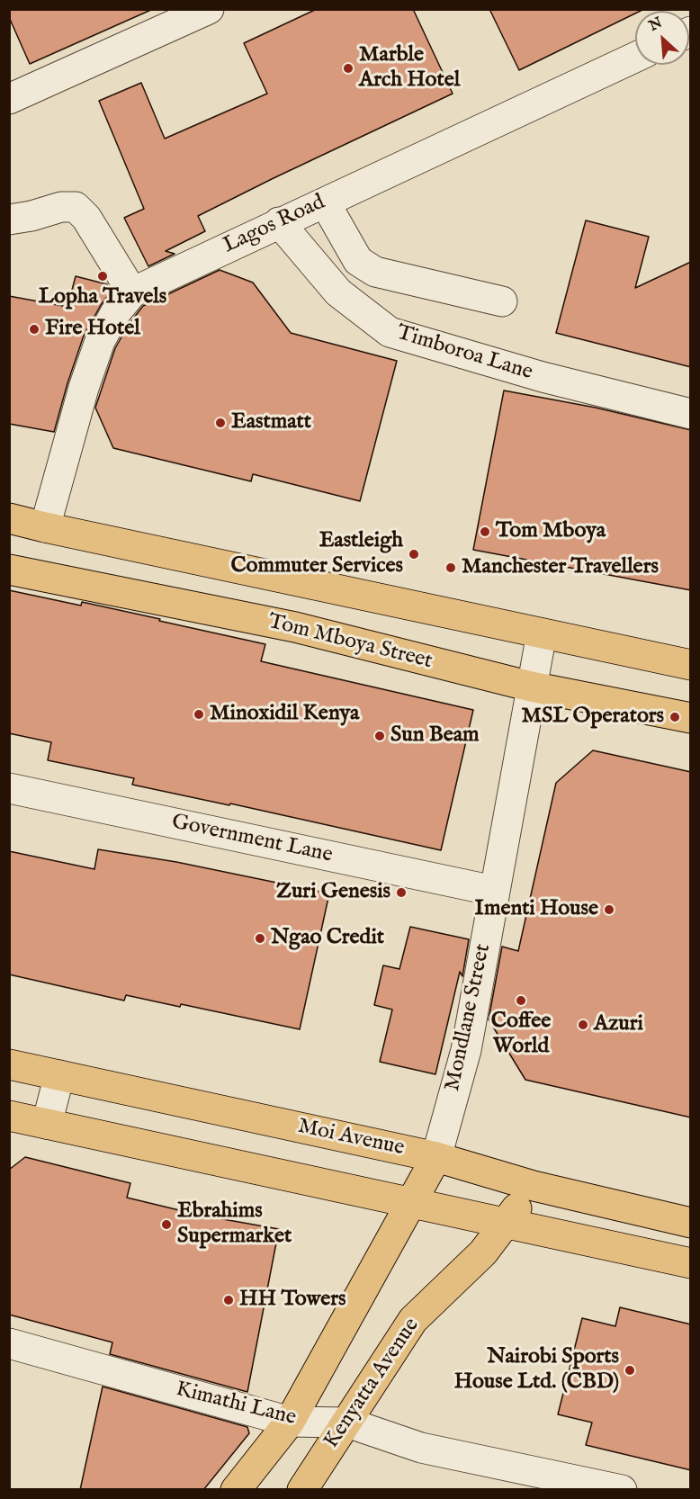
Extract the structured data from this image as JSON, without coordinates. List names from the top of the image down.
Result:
{
  "streets": {
    "main road": ["Tom Mboya Street", "Moi Avenue", "Kenyatta Avenue"],
    "street": [
      "Lagos Road",
      "Timboroa Lane",
      "Government Lane",
      "Mondlane Street",
      "Kimathi Lane"
    ]
  },
  "crossings": [
    ["Lagos Road", "Timboroa Lane"],
    ["Tom Mboya Street", "Mondlane Street"],
    ["Government Lane", "Mondlane Street"],
    ["Mondlane Street", "Moi Avenue"],
    ["Moi Avenue", "Kenyatta Avenue"],
    ["Kenyatta Avenue", "Kimathi Lane"]
  ],
  "places": [
    "Marble Arch Hotel",
    "Lopha Travels",
    "Fire Hotel",
    "Eastmatt",
    "Tom Mboya",
    "Eastleigh Commuter Services",
    "Manchester Travellers",
    "Minoxidil Kenya",
    "MSL Operators",
    "Sun Beam",
    "Zuri Genesis",
    "Imenti House",
    "Ngao Credit",
    "Coffee World",
    "Azuri",
    "Ebrahims Supermarket",
    "HH Towers",
    "Nairobi Sports House Ltd. (CBD)"
  ],
  "north": "top left"
}
